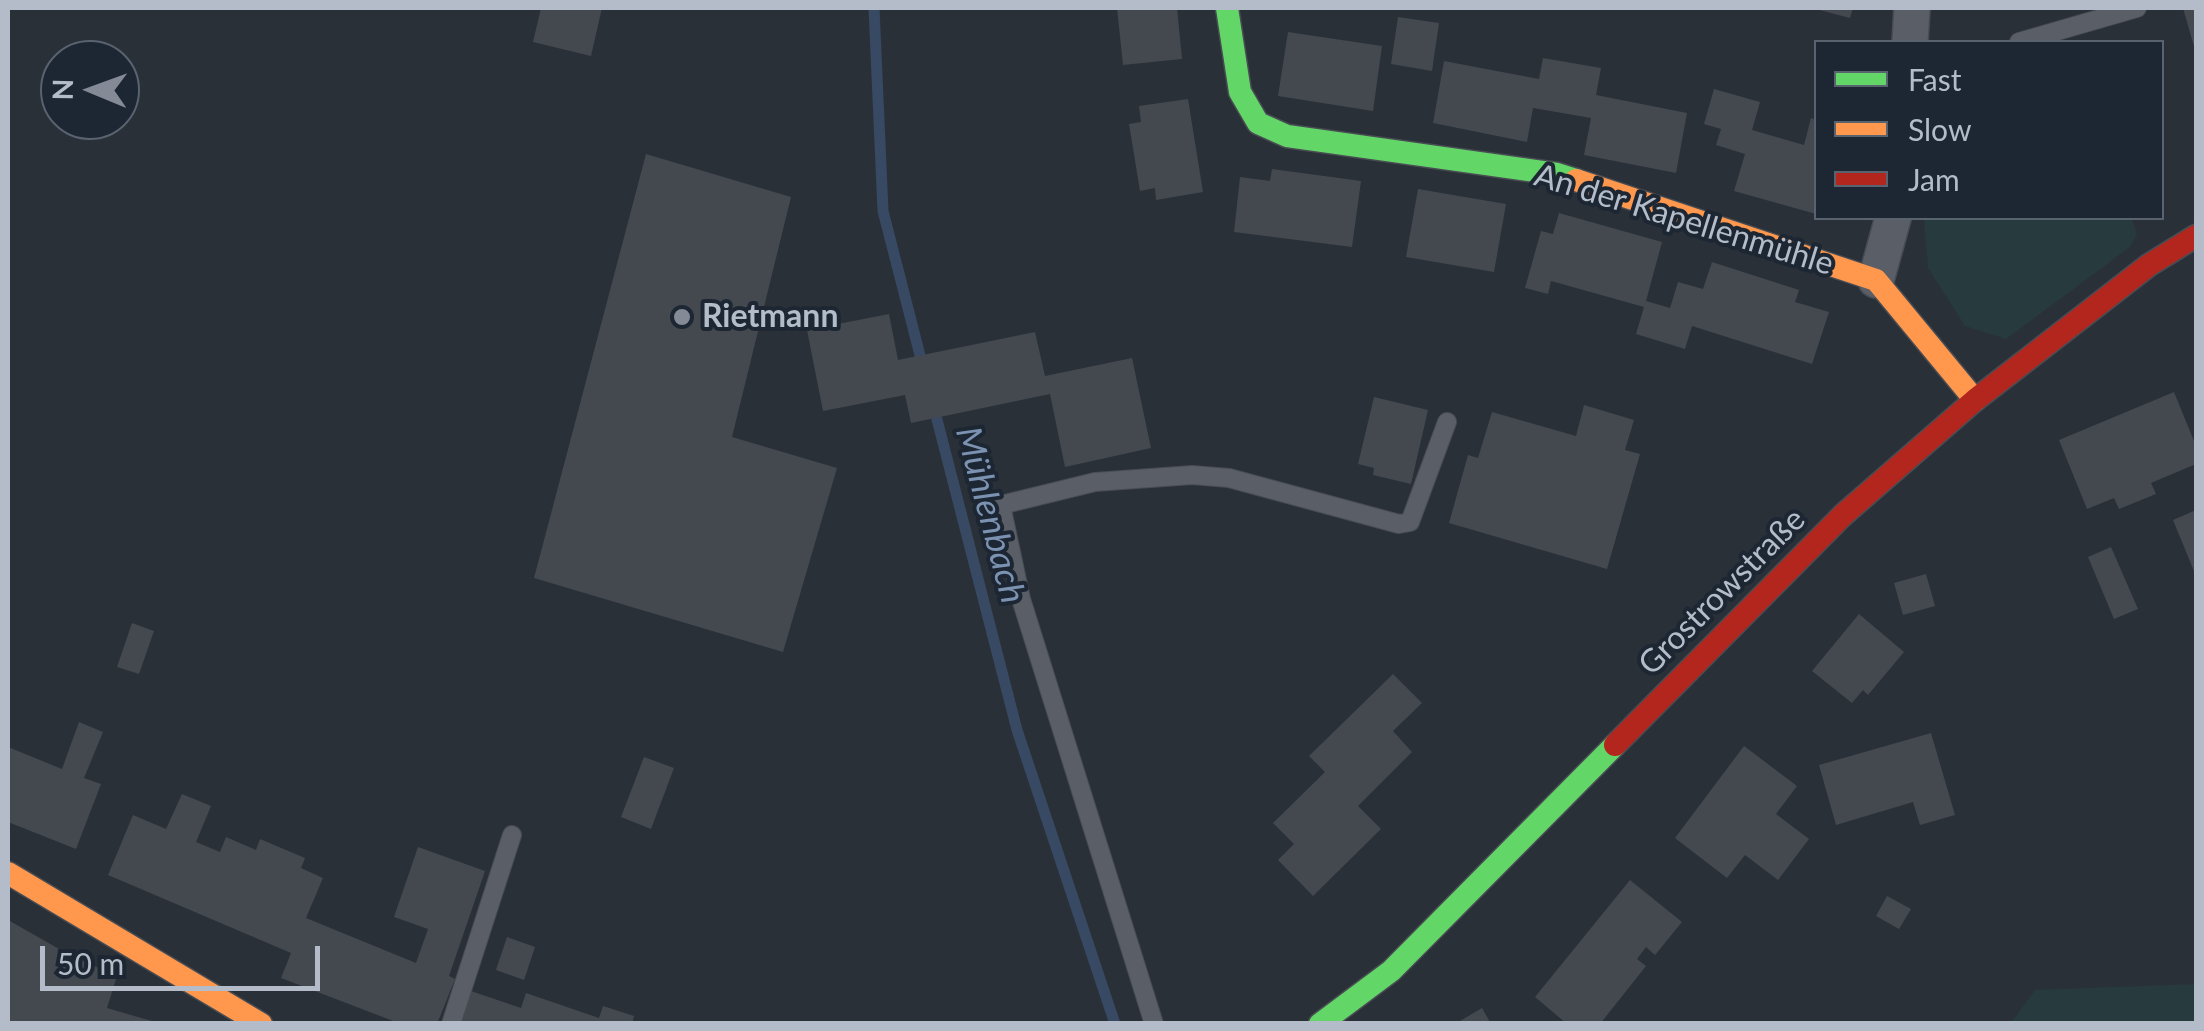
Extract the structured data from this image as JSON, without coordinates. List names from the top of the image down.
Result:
{
  "streets": {
    "street": ["An der Kapellenmühle", "Grostrowstraße"]
  },
  "crossings": [
    ["An der Kapellenmühle", "Grostrowstraße"]
  ],
  "water": ["Mühlenbach"],
  "places": ["Rietmann"],
  "legend": ["Fast", "Slow", "Jam"],
  "scale_bar": "50 m",
  "north": "left"
}
